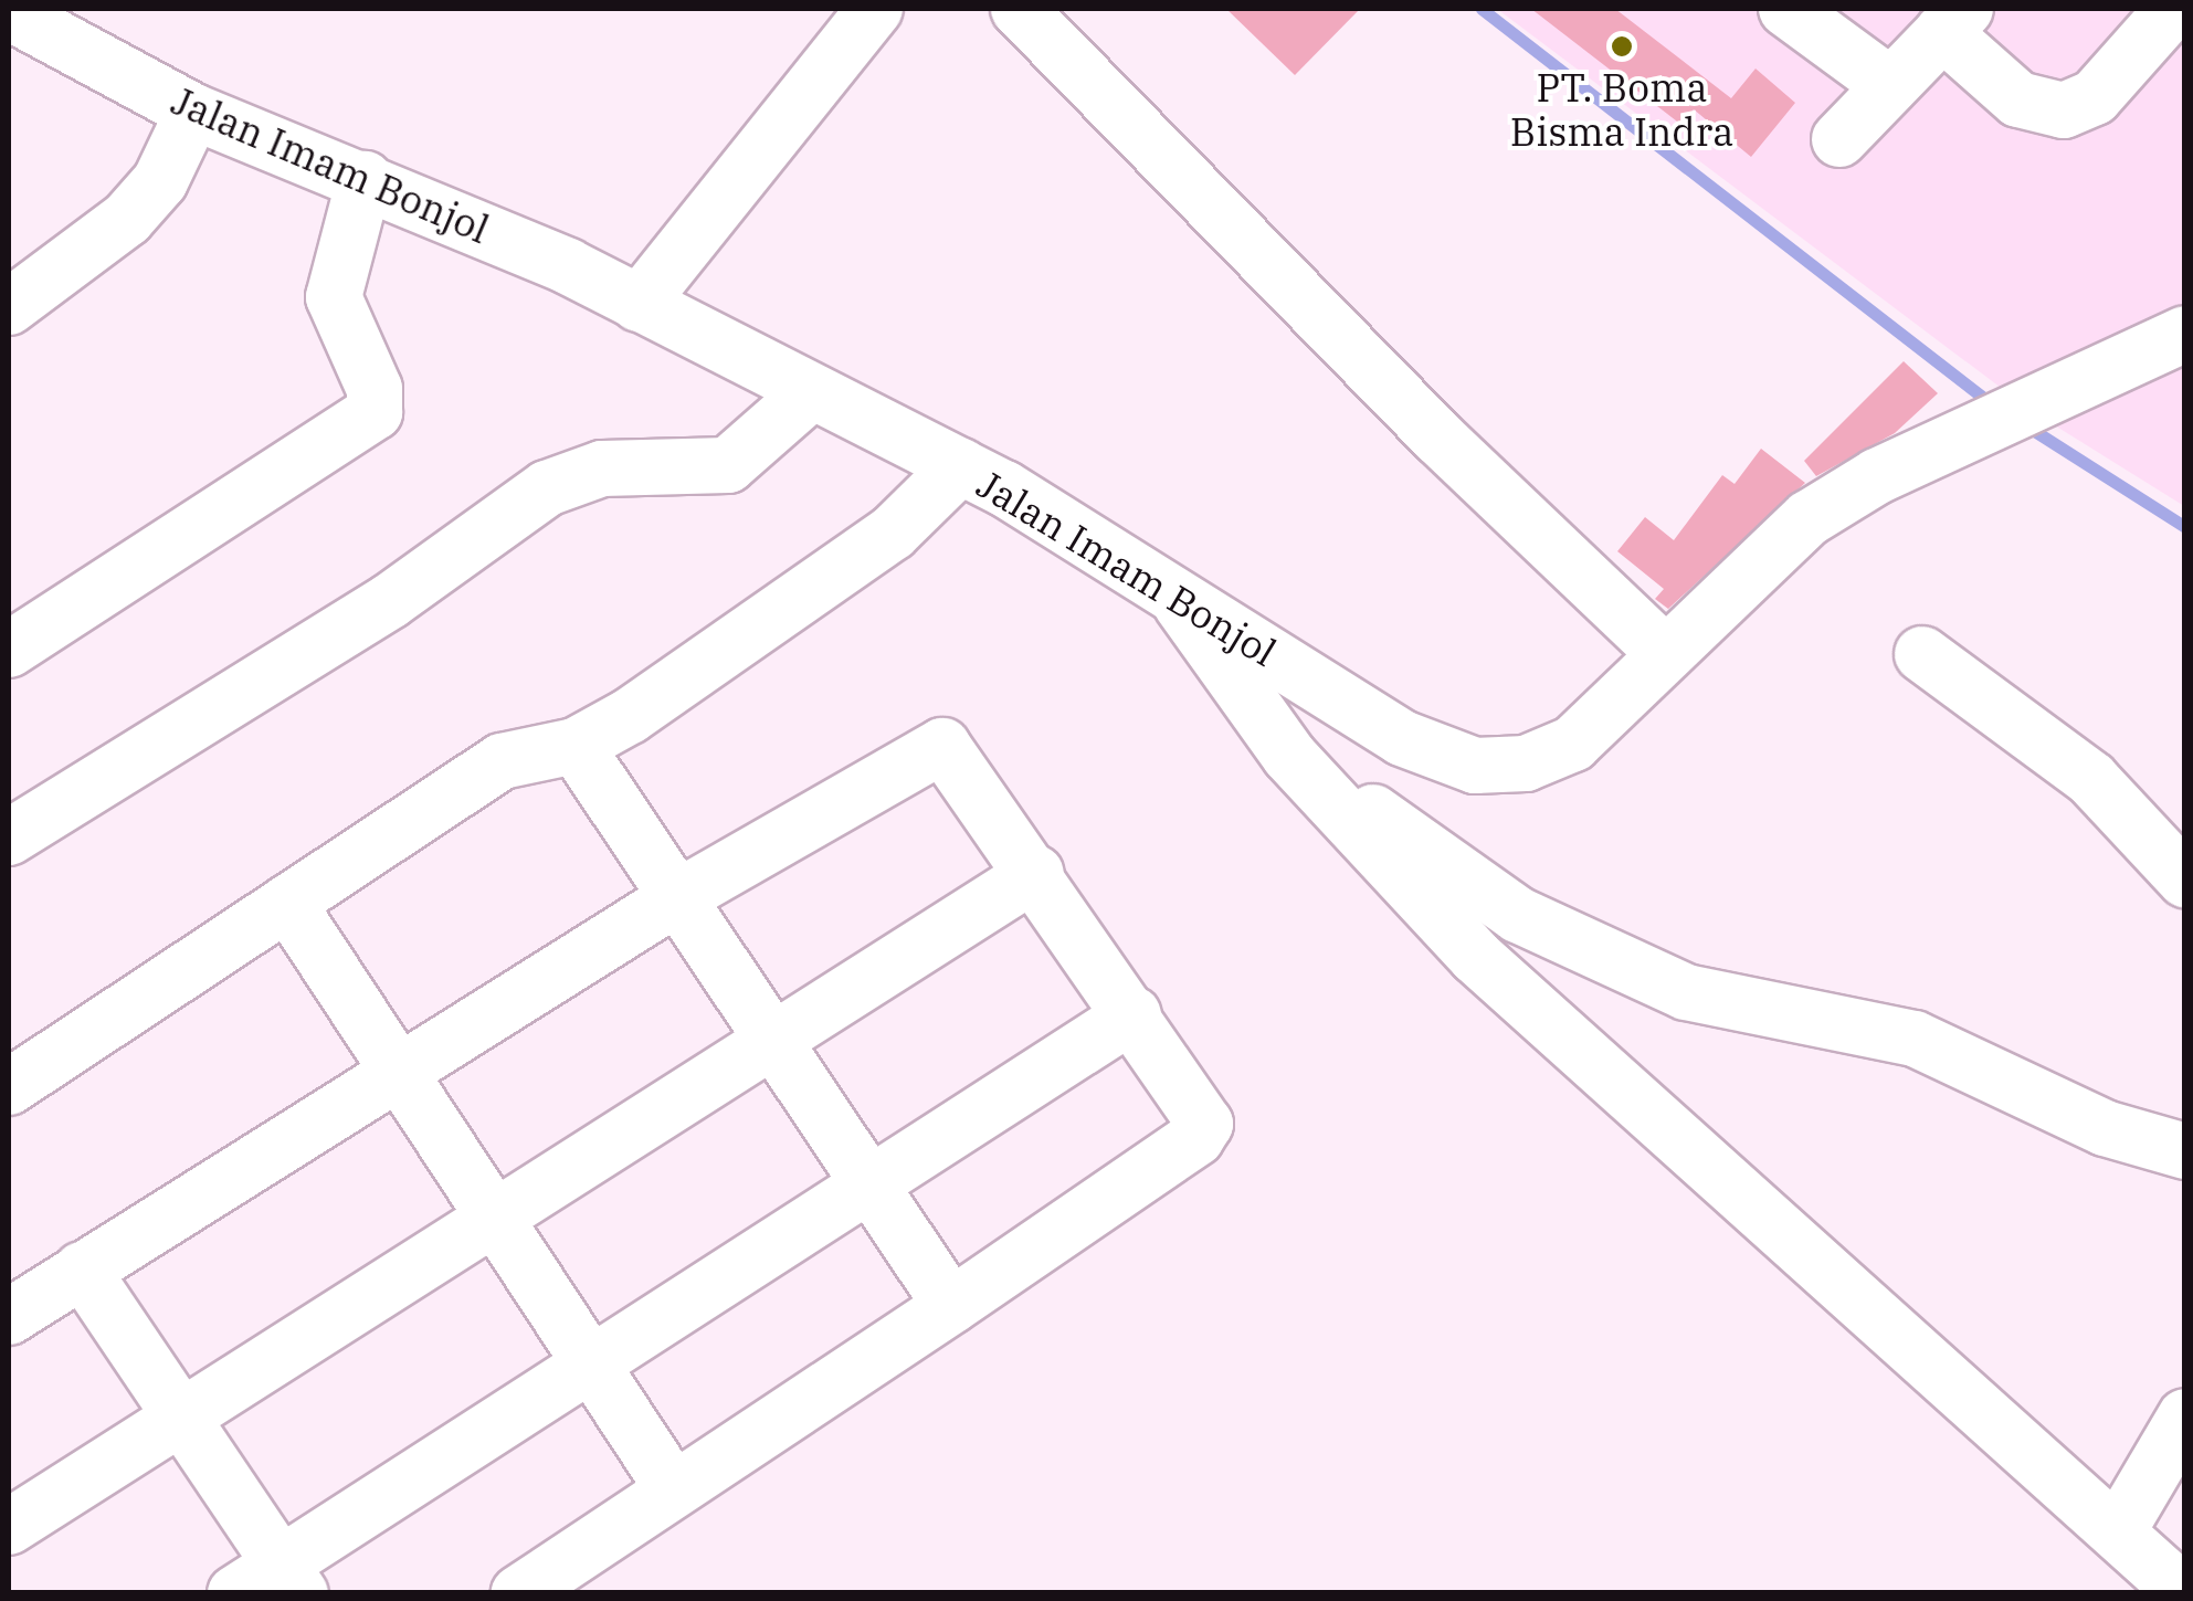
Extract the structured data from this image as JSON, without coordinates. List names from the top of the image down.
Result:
{
  "streets": {
    "street": ["Jalan Imam Bonjol"]
  },
  "places": ["PT. Boma Bisma Indra"]
}
